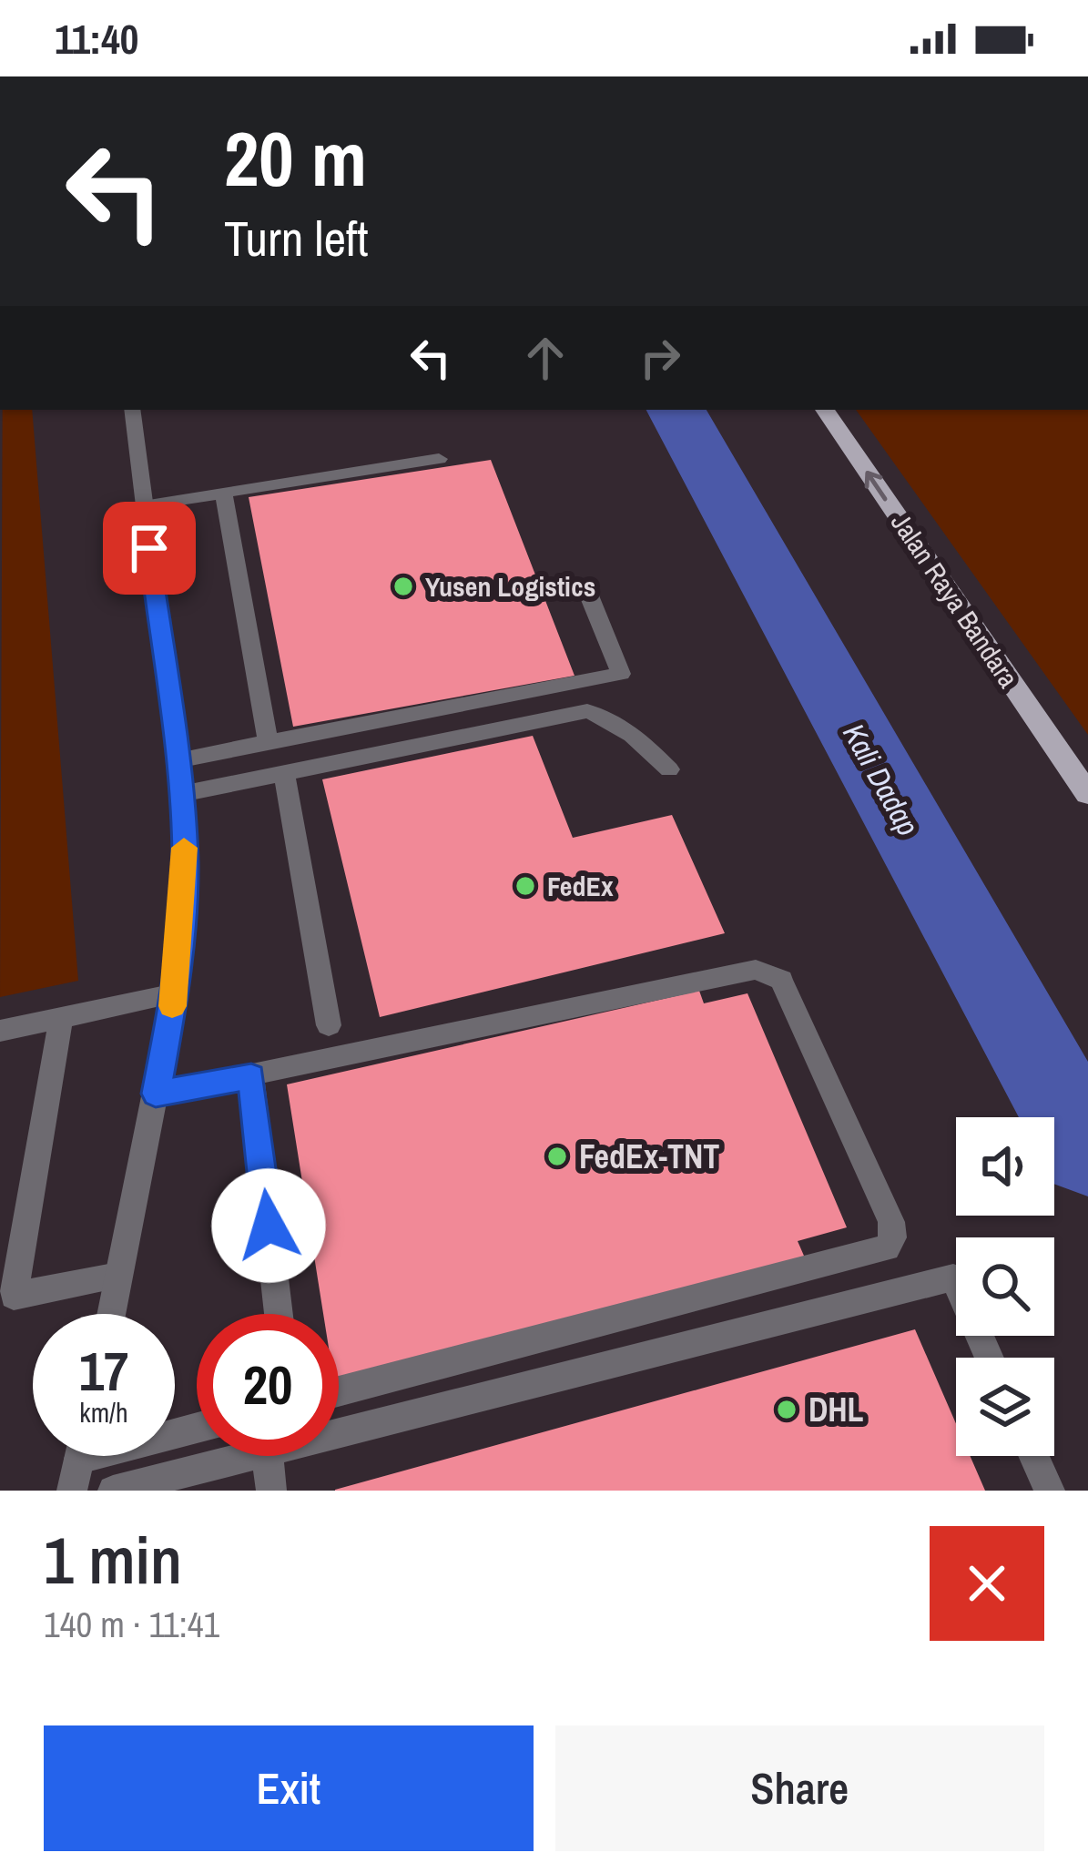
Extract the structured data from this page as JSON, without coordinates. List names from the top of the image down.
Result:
{
  "streets": {
    "main road": ["Jalan Raya Bandara"]
  },
  "one_way": ["Jalan Raya Bandara"],
  "water": ["Kali Dadap"],
  "places": [
    "Yusen Logistics",
    "FedEx",
    "FedEx-TNT",
    "DHL"
  ],
  "page": {
    "status": "11:40",
    "turn": ["20 m", "Turn left"],
    "speed": "17 km/h",
    "limit": "20",
    "heading": ["1 min", "140 m · 11:41"],
    "buttons": ["Exit", "Share"]
  }
}
